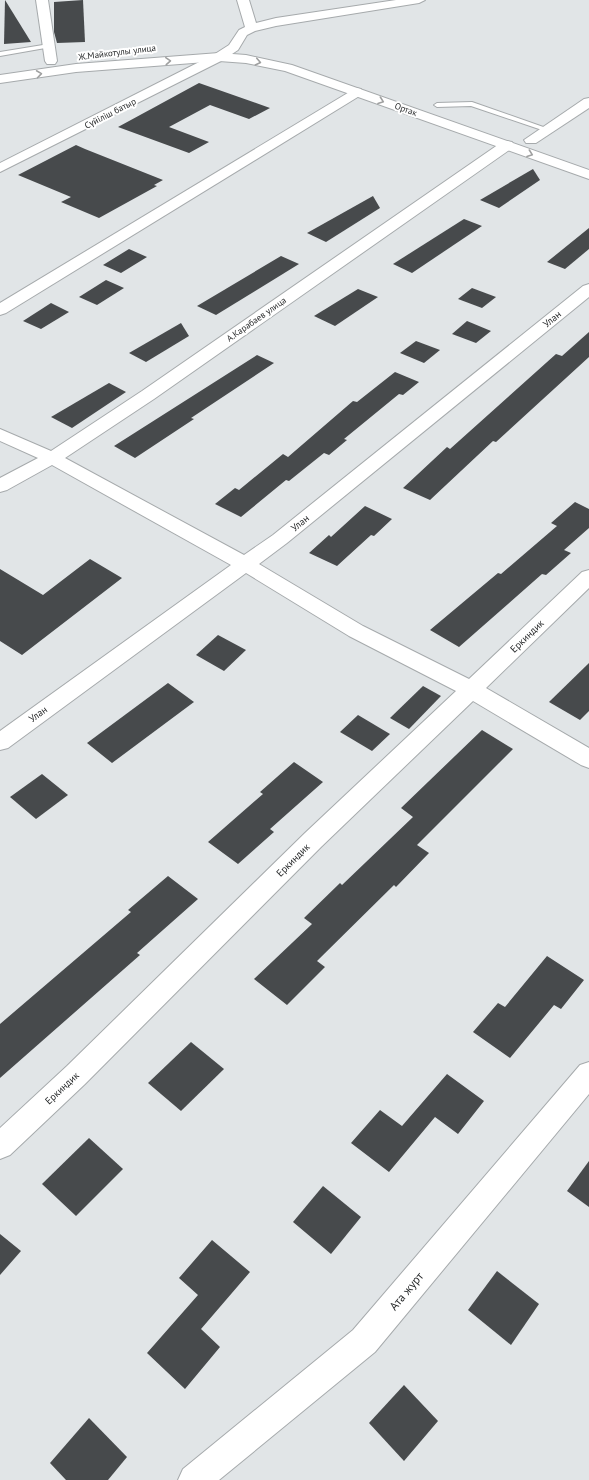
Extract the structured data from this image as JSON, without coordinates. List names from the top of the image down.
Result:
{
  "streets": {
    "street": [
      "Ж.Майкотулы улица",
      "Ортак",
      "Сүйіліш батыр",
      "А.Карабаев улица",
      "Улан",
      "Еркиндик",
      "Ата журт"
    ]
  },
  "crossings": [
    ["Ж.Майкотулы улица", "Ортак"],
    ["Ж.Майкотулы улица", "Сүйіліш батыр"],
    ["Ортак", "Сүйіліш батыр"],
    ["Ортак", "А.Карабаев улица"]
  ]
}
